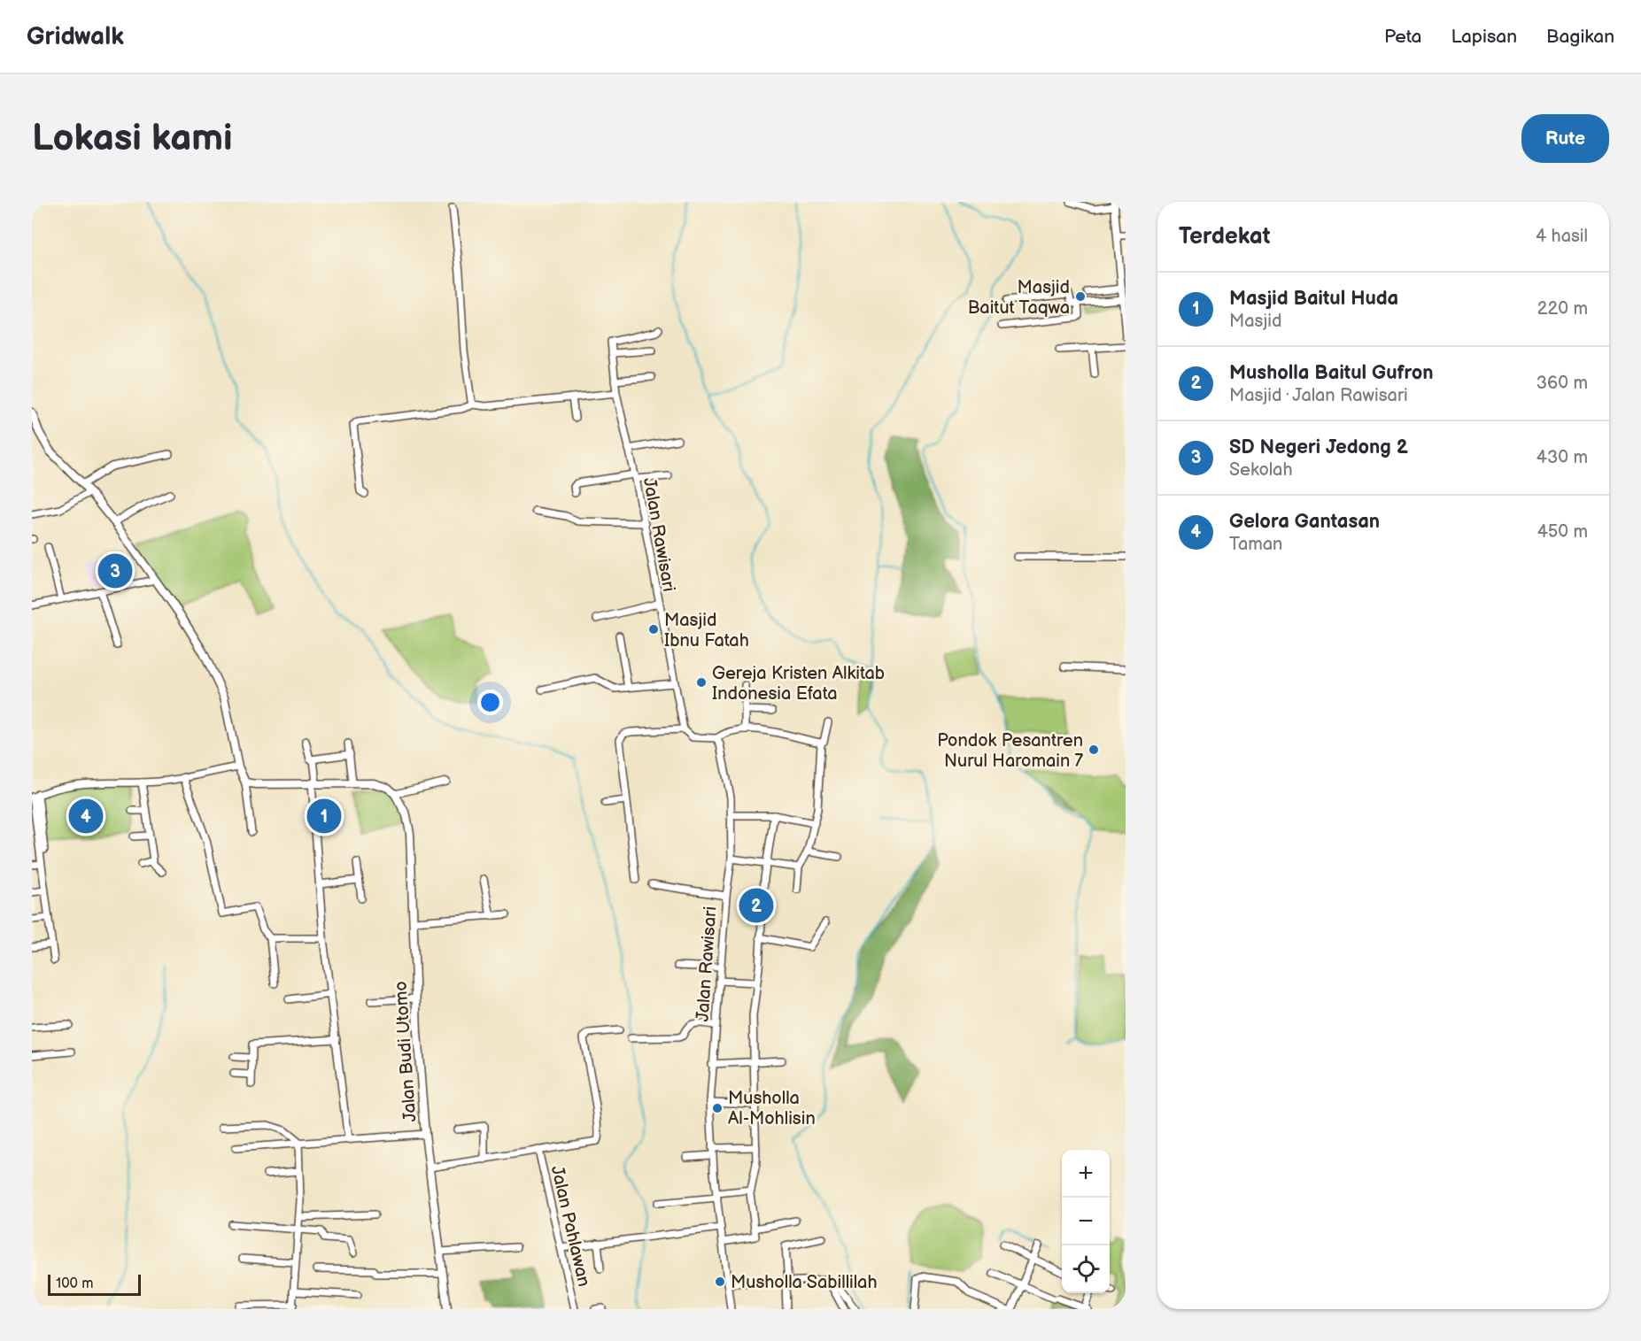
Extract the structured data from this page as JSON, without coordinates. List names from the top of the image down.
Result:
{
  "streets": {
    "street": ["Jalan Rawisari", "Jalan Budi Utomo", "Jalan Pahlawan"]
  },
  "places": [
    "Masjid Baitut Taqwa",
    "Masjid Ibnu Fatah",
    "Gereja Kristen Alkitab Indonesia Efata",
    "Pondok Pesantren Nurul Haromain 7",
    "Musholla Al-Mohlisin",
    "Musholla Sabillilah"
  ],
  "scale_bar": "100 m",
  "page": {
    "header": "Gridwalk",
    "nav": ["Peta", "Lapisan", "Bagikan"],
    "buttons": "Rute",
    "title": "Lokasi kami",
    "heading": ["Terdekat", "4 hasil"],
    "list": [
      {
        "mark": "1",
        "name": "Masjid Baitul Huda",
        "note": "Masjid",
        "value": "220 m"
      },
      {
        "mark": "2",
        "name": "Musholla Baitul Gufron",
        "note": "Masjid · Jalan Rawisari",
        "value": "360 m"
      },
      {
        "mark": "3",
        "name": "SD Negeri Jedong 2",
        "note": "Sekolah",
        "value": "430 m"
      },
      {
        "mark": "4",
        "name": "Gelora Gantasan",
        "note": "Taman",
        "value": "450 m"
      }
    ],
    "pins": [
      "3",
      "1",
      "4",
      "2"
    ],
    "map_buttons": ["+", "−"],
    "scale": "100 m"
  }
}
